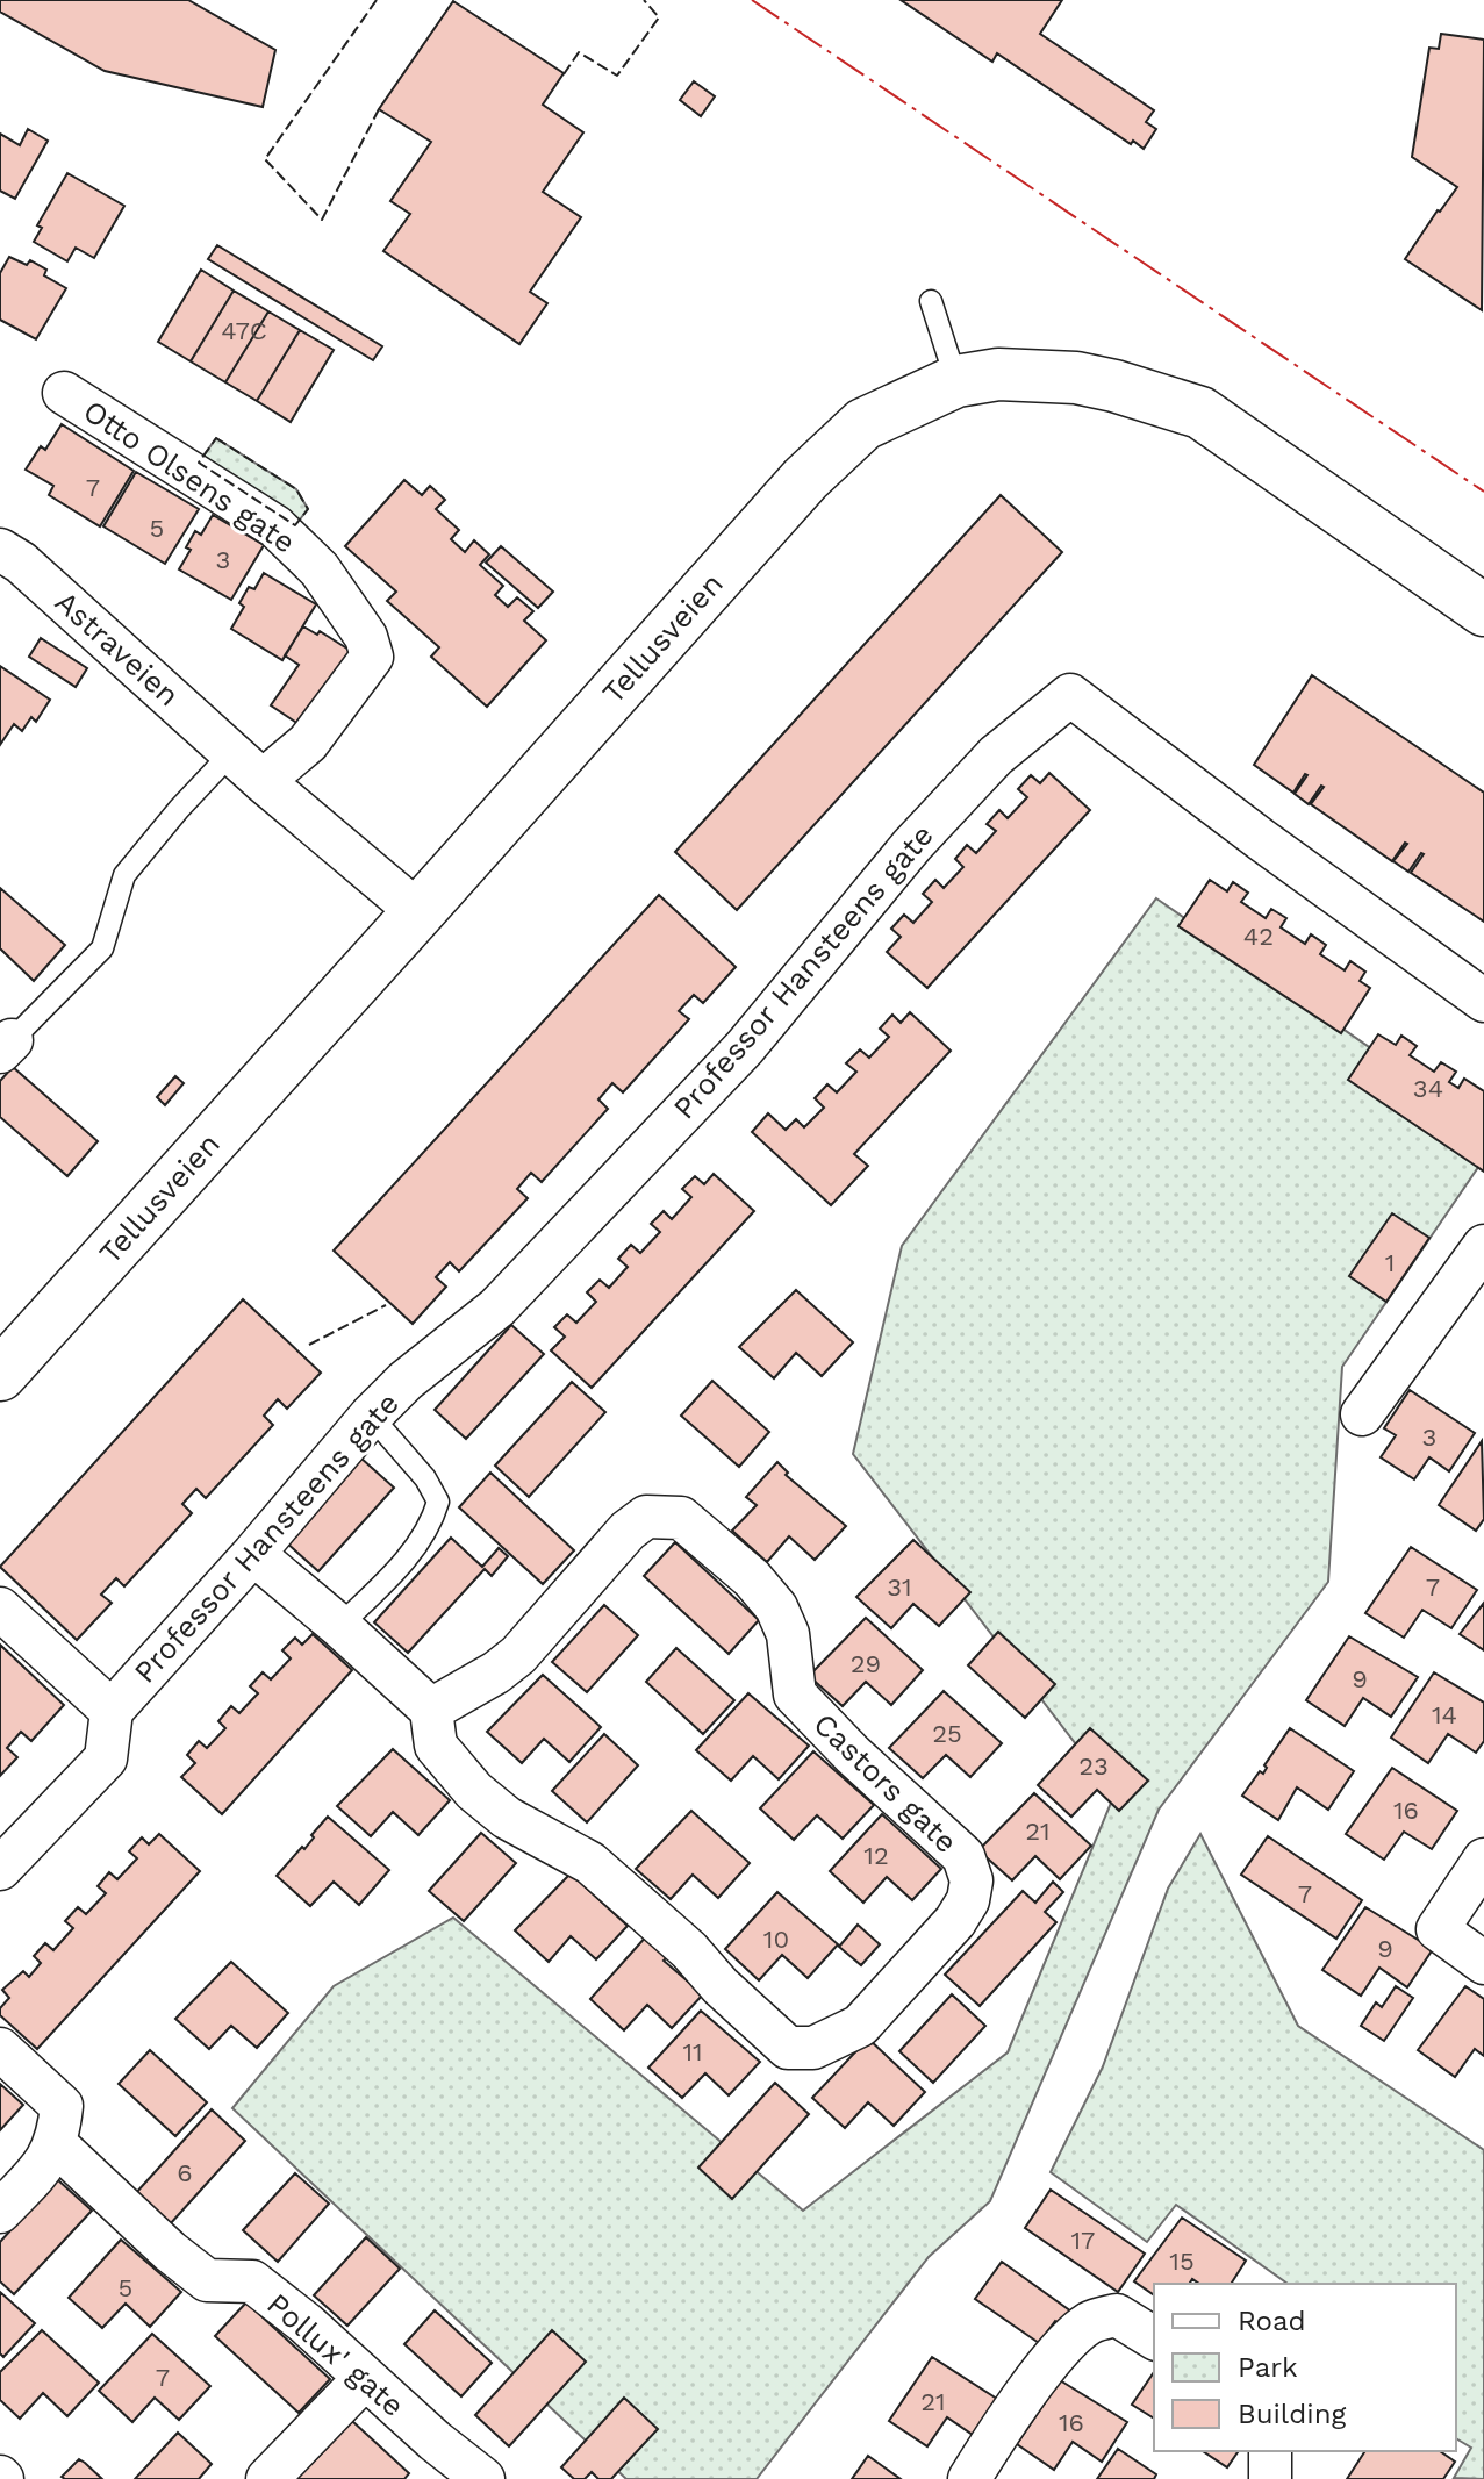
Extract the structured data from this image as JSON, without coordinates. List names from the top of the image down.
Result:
{
  "streets": {
    "street": [
      "Otto Olsens gate",
      "Tellusveien",
      "Astraveien",
      "Professor Hansteens gate",
      "Castors gate",
      "Pollux' gate"
    ]
  },
  "crossings": [
    ["Otto Olsens gate", "Astraveien"],
    ["Tellusveien", "Astraveien"]
  ],
  "house_numbers": [
    "47C",
    "7",
    "5",
    "3",
    "42",
    "34",
    "1",
    "3",
    "31",
    "7",
    "29",
    "9",
    "14",
    "25",
    "23",
    "16",
    "21",
    "12",
    "7",
    "10",
    "9",
    "11",
    "6",
    "17",
    "15",
    "5",
    "7",
    "21",
    "16"
  ],
  "legend": ["Road", "Park", "Building"]
}
